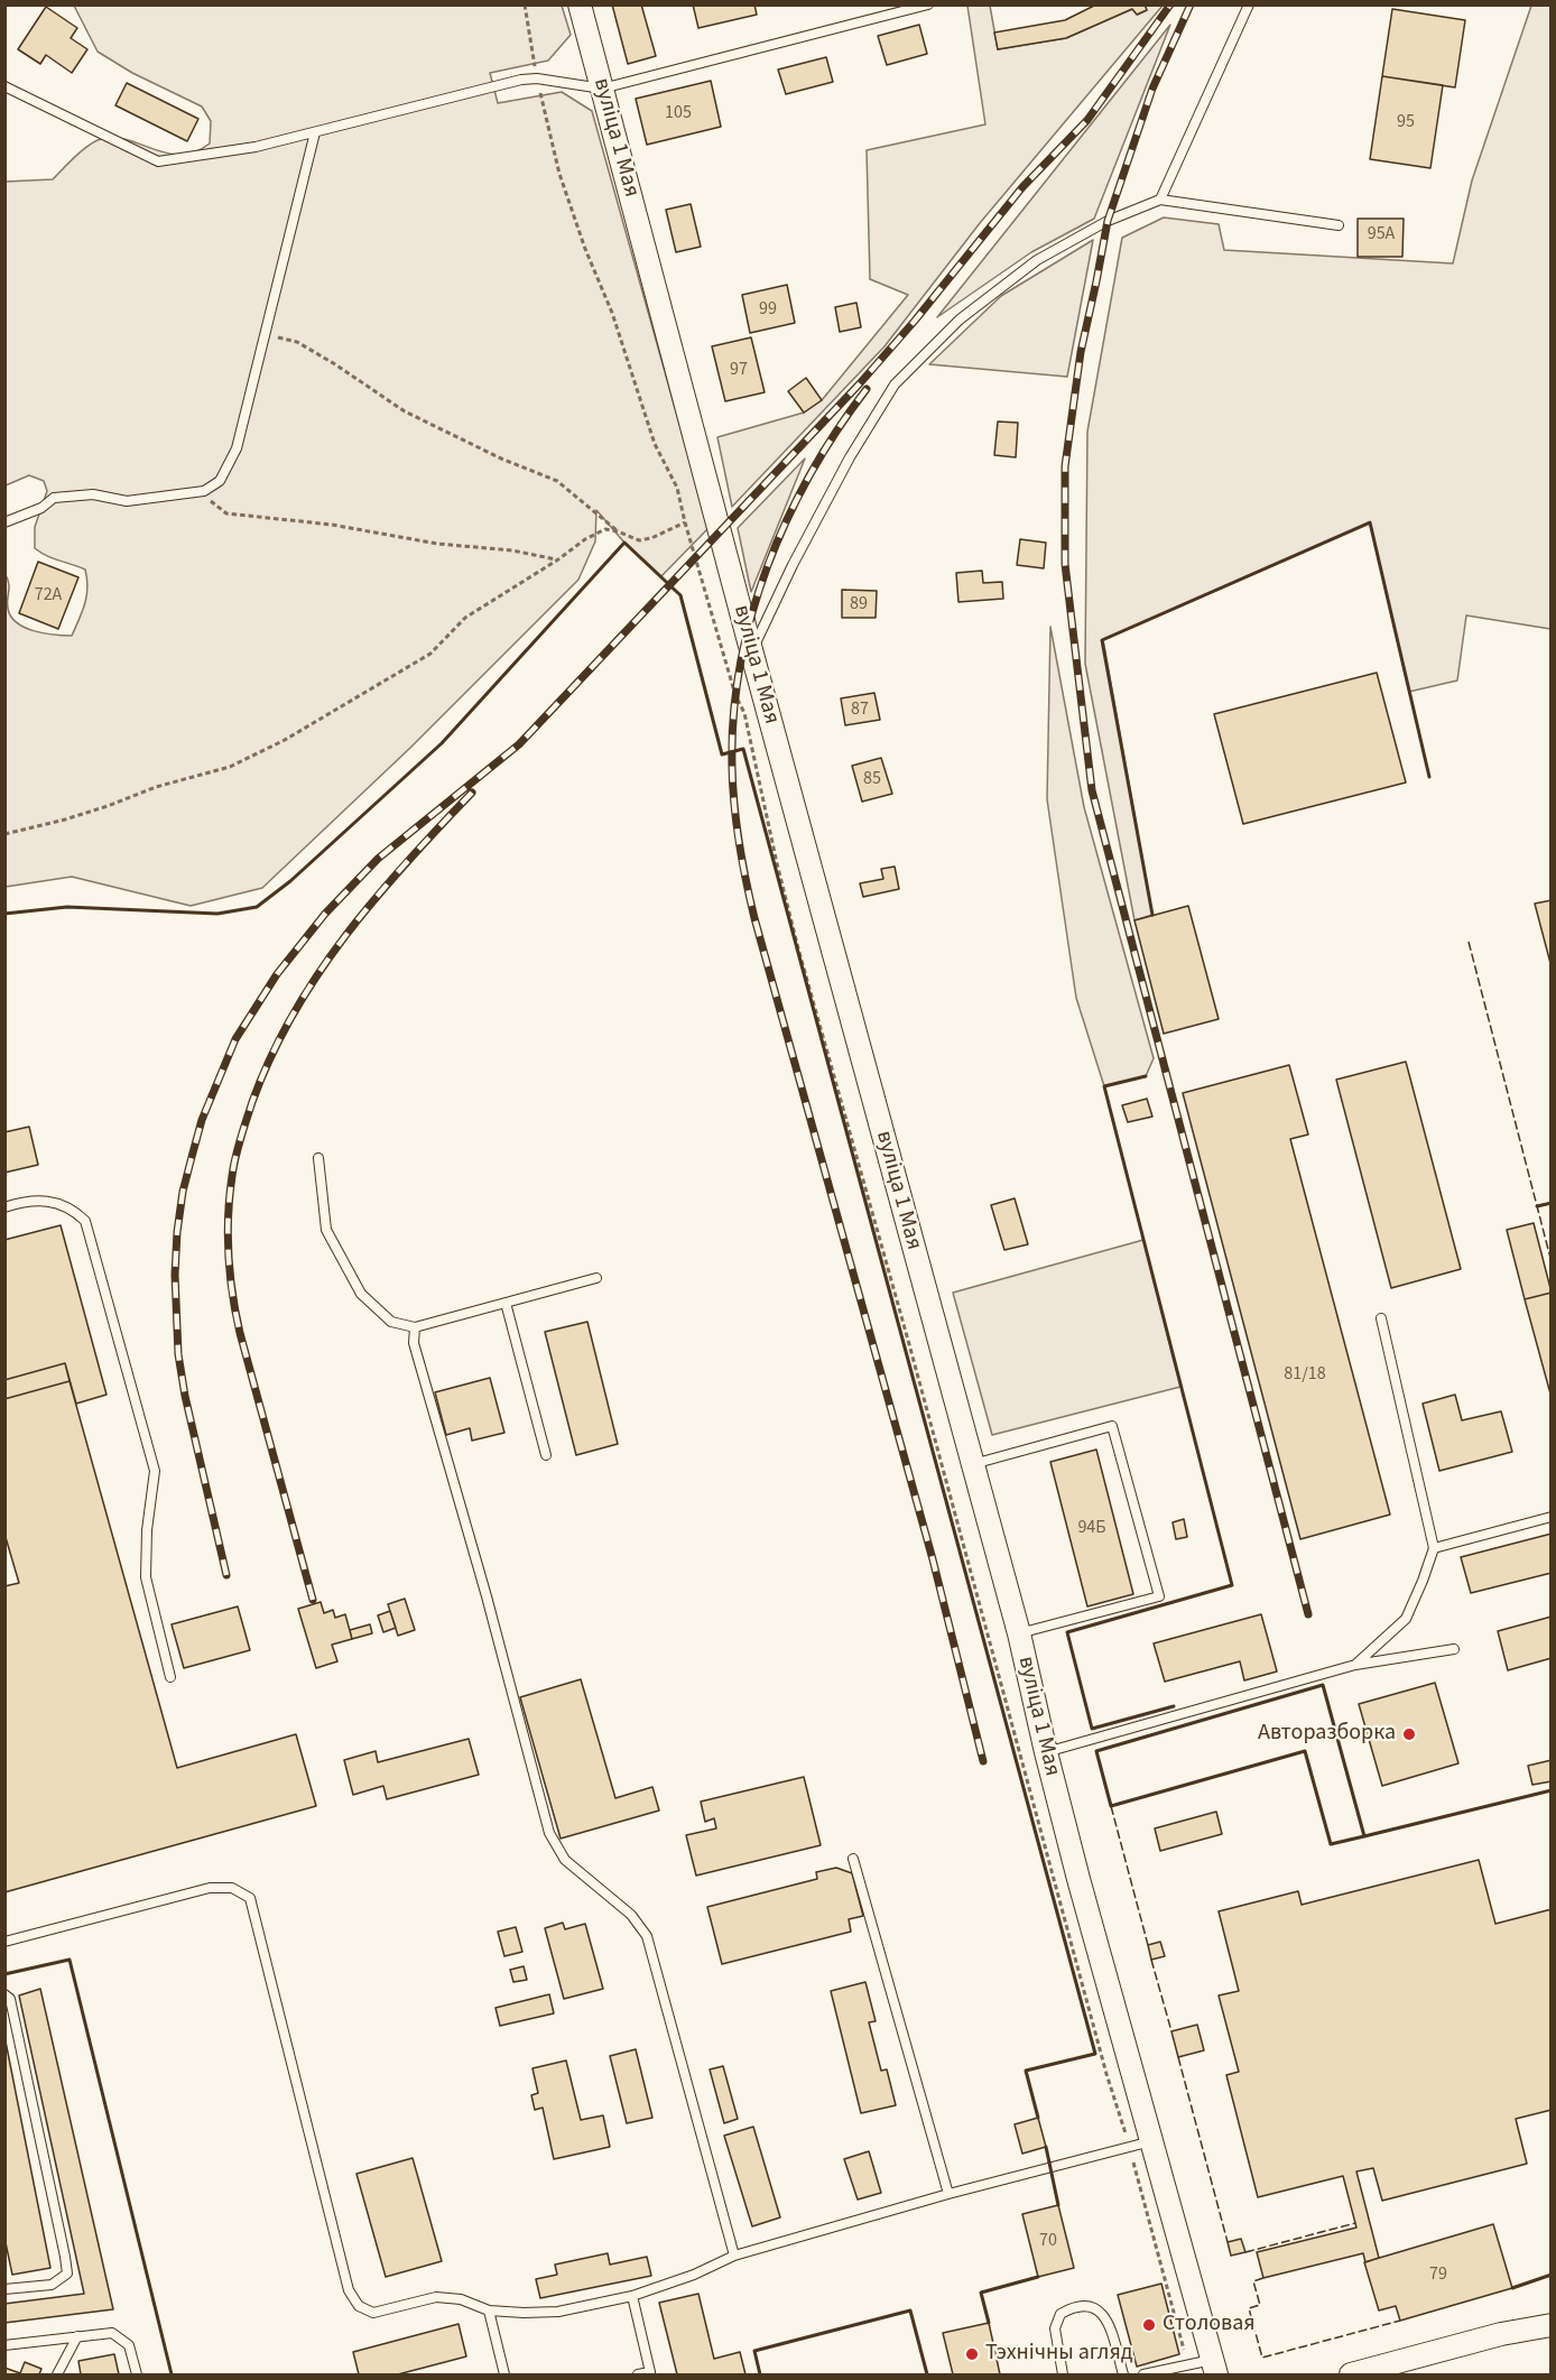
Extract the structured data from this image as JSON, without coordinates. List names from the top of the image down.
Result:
{
  "streets": {
    "street": ["вуліца 1 Мая"]
  },
  "places": ["Авторазборка", "Столовая", "Тэхнічны агляд"],
  "house_numbers": [
    "105",
    "95",
    "95А",
    "99",
    "97",
    "72А",
    "89",
    "87",
    "85",
    "81/18",
    "94Б",
    "70",
    "79"
  ]
}
